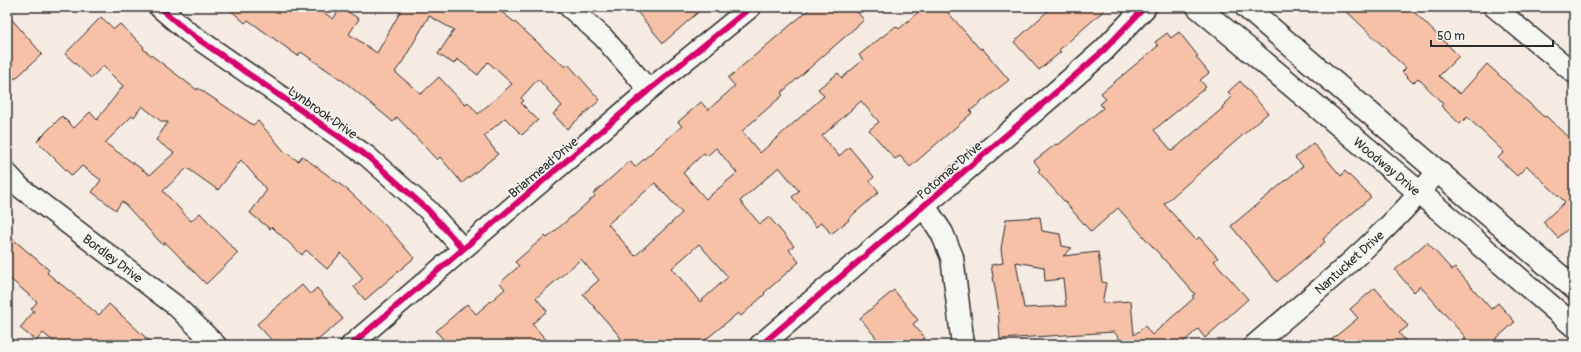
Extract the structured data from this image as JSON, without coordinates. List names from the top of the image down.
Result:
{
  "streets": {
    "main road": ["Woodway Drive", "Potomac Drive"],
    "street": [
      "Lynbrook Drive",
      "Briarmead Drive",
      "Bordley Drive",
      "Nantucket Drive"
    ]
  },
  "crossings": [
    ["Lynbrook Drive", "Briarmead Drive"],
    ["Woodway Drive", "Nantucket Drive"]
  ],
  "scale_bar": "50 m"
}
